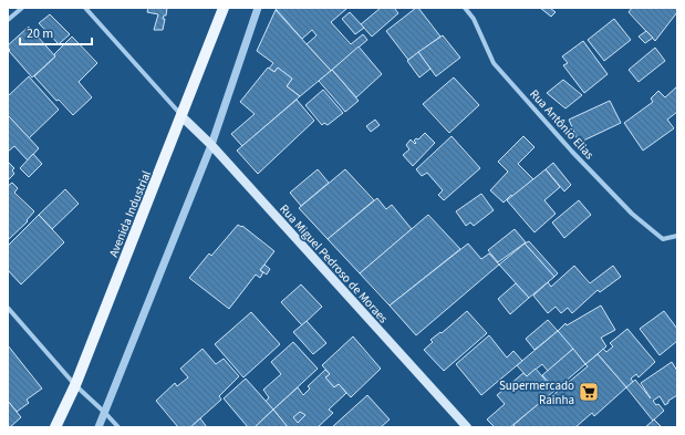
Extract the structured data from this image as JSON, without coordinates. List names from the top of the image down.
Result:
{
  "streets": {
    "main road": ["Avenida Industrial", "Rua Miguel Pedroso de Moraes"],
    "street": ["Rua Antônio Elias"]
  },
  "crossings": [
    ["Avenida Industrial", "Rua Miguel Pedroso de Moraes"]
  ],
  "places": {
    "supermarket": ["Supermercado Rainha"]
  },
  "scale_bar": "20 m"
}
